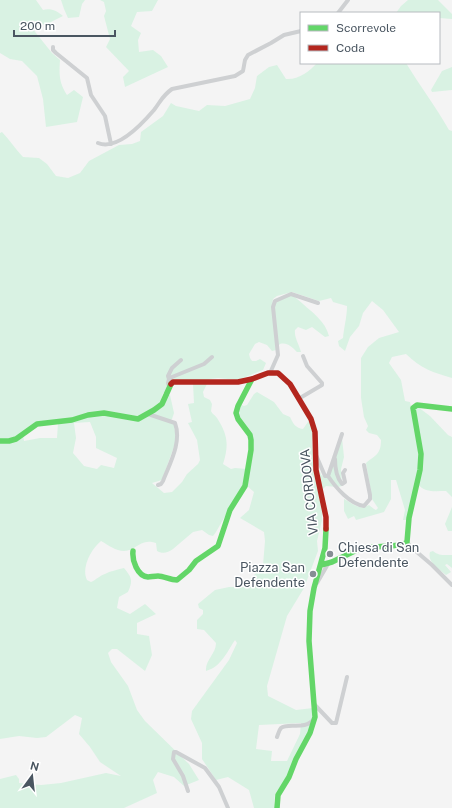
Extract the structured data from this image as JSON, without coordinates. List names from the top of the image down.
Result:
{
  "streets": {
    "street": ["VIA CORDOVA"]
  },
  "places": ["Chiesa di San Defendente", "Piazza San Defendente"],
  "legend": ["Scorrevole", "Coda"],
  "scale_bar": "200 m",
  "north": "top"
}
